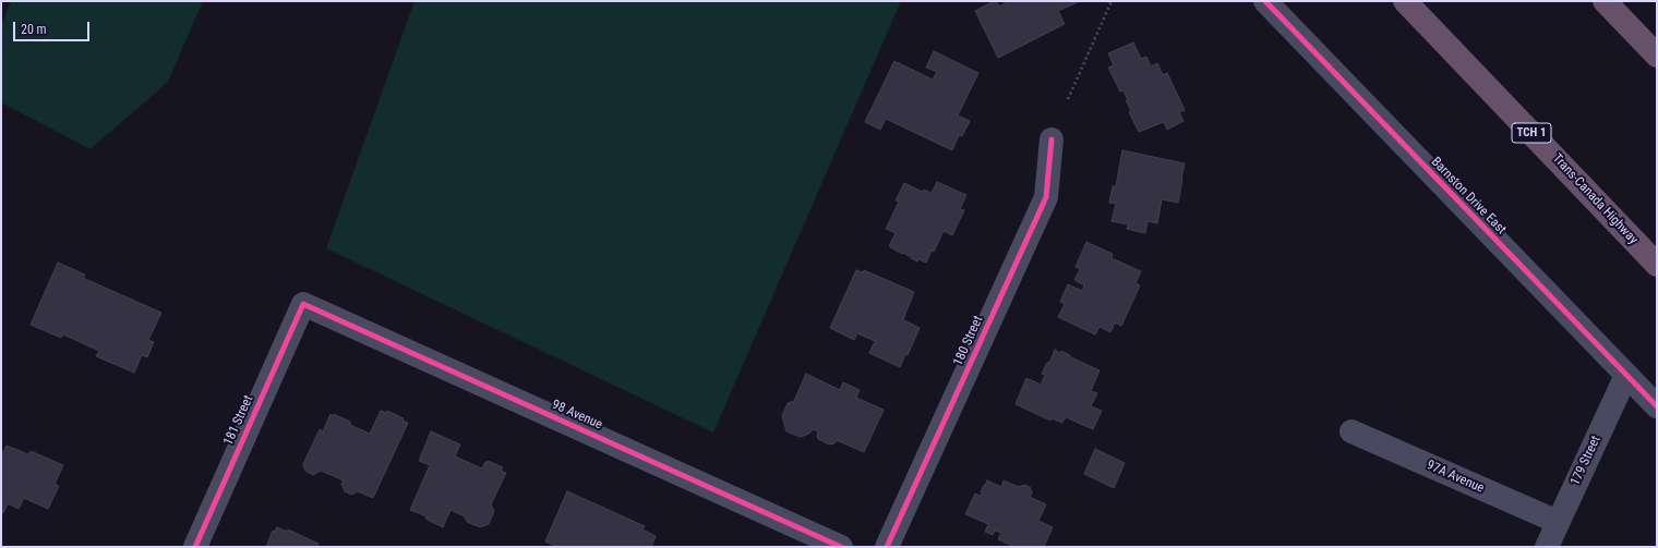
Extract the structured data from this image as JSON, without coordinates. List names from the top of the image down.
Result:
{
  "streets": {
    "highway": ["TCH 1", "Trans-Canada Highway"],
    "street": [
      "Barnston Drive East",
      "180 Street",
      "98 Avenue",
      "181 Street",
      "179 Street",
      "97A Avenue"
    ]
  },
  "crossings": [
    ["Barnston Drive East", "179 Street"],
    ["98 Avenue", "181 Street"],
    ["179 Street", "97A Avenue"]
  ],
  "scale_bar": "20 m"
}
